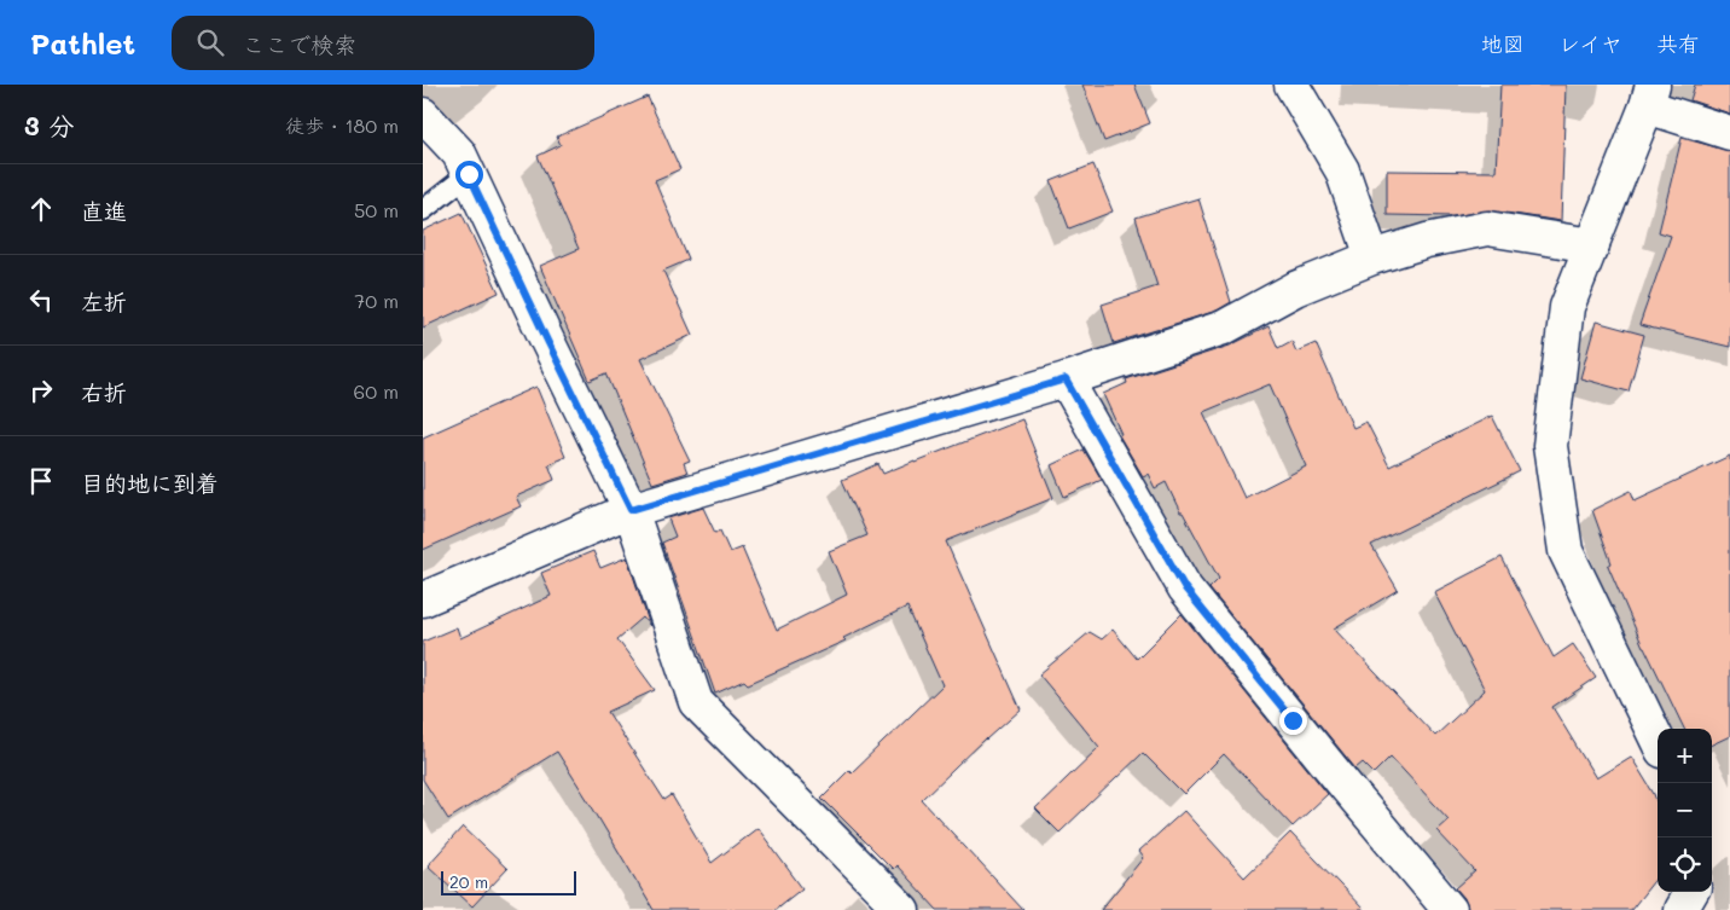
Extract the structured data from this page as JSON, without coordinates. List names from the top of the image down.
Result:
{
  "scale_bar": "20 m",
  "page": {
    "header": "Pathlet",
    "search": "ここで検索",
    "nav": ["地図", "レイヤ", "共有"],
    "heading": ["3 分", "徒歩 · 180 m"],
    "list": [
      ["直進", "50 m"],
      ["左折", "70 m"],
      ["右折", "60 m"],
      "目的地に到着"
    ],
    "map_buttons": ["+", "−"],
    "scale": "20 m"
  }
}
